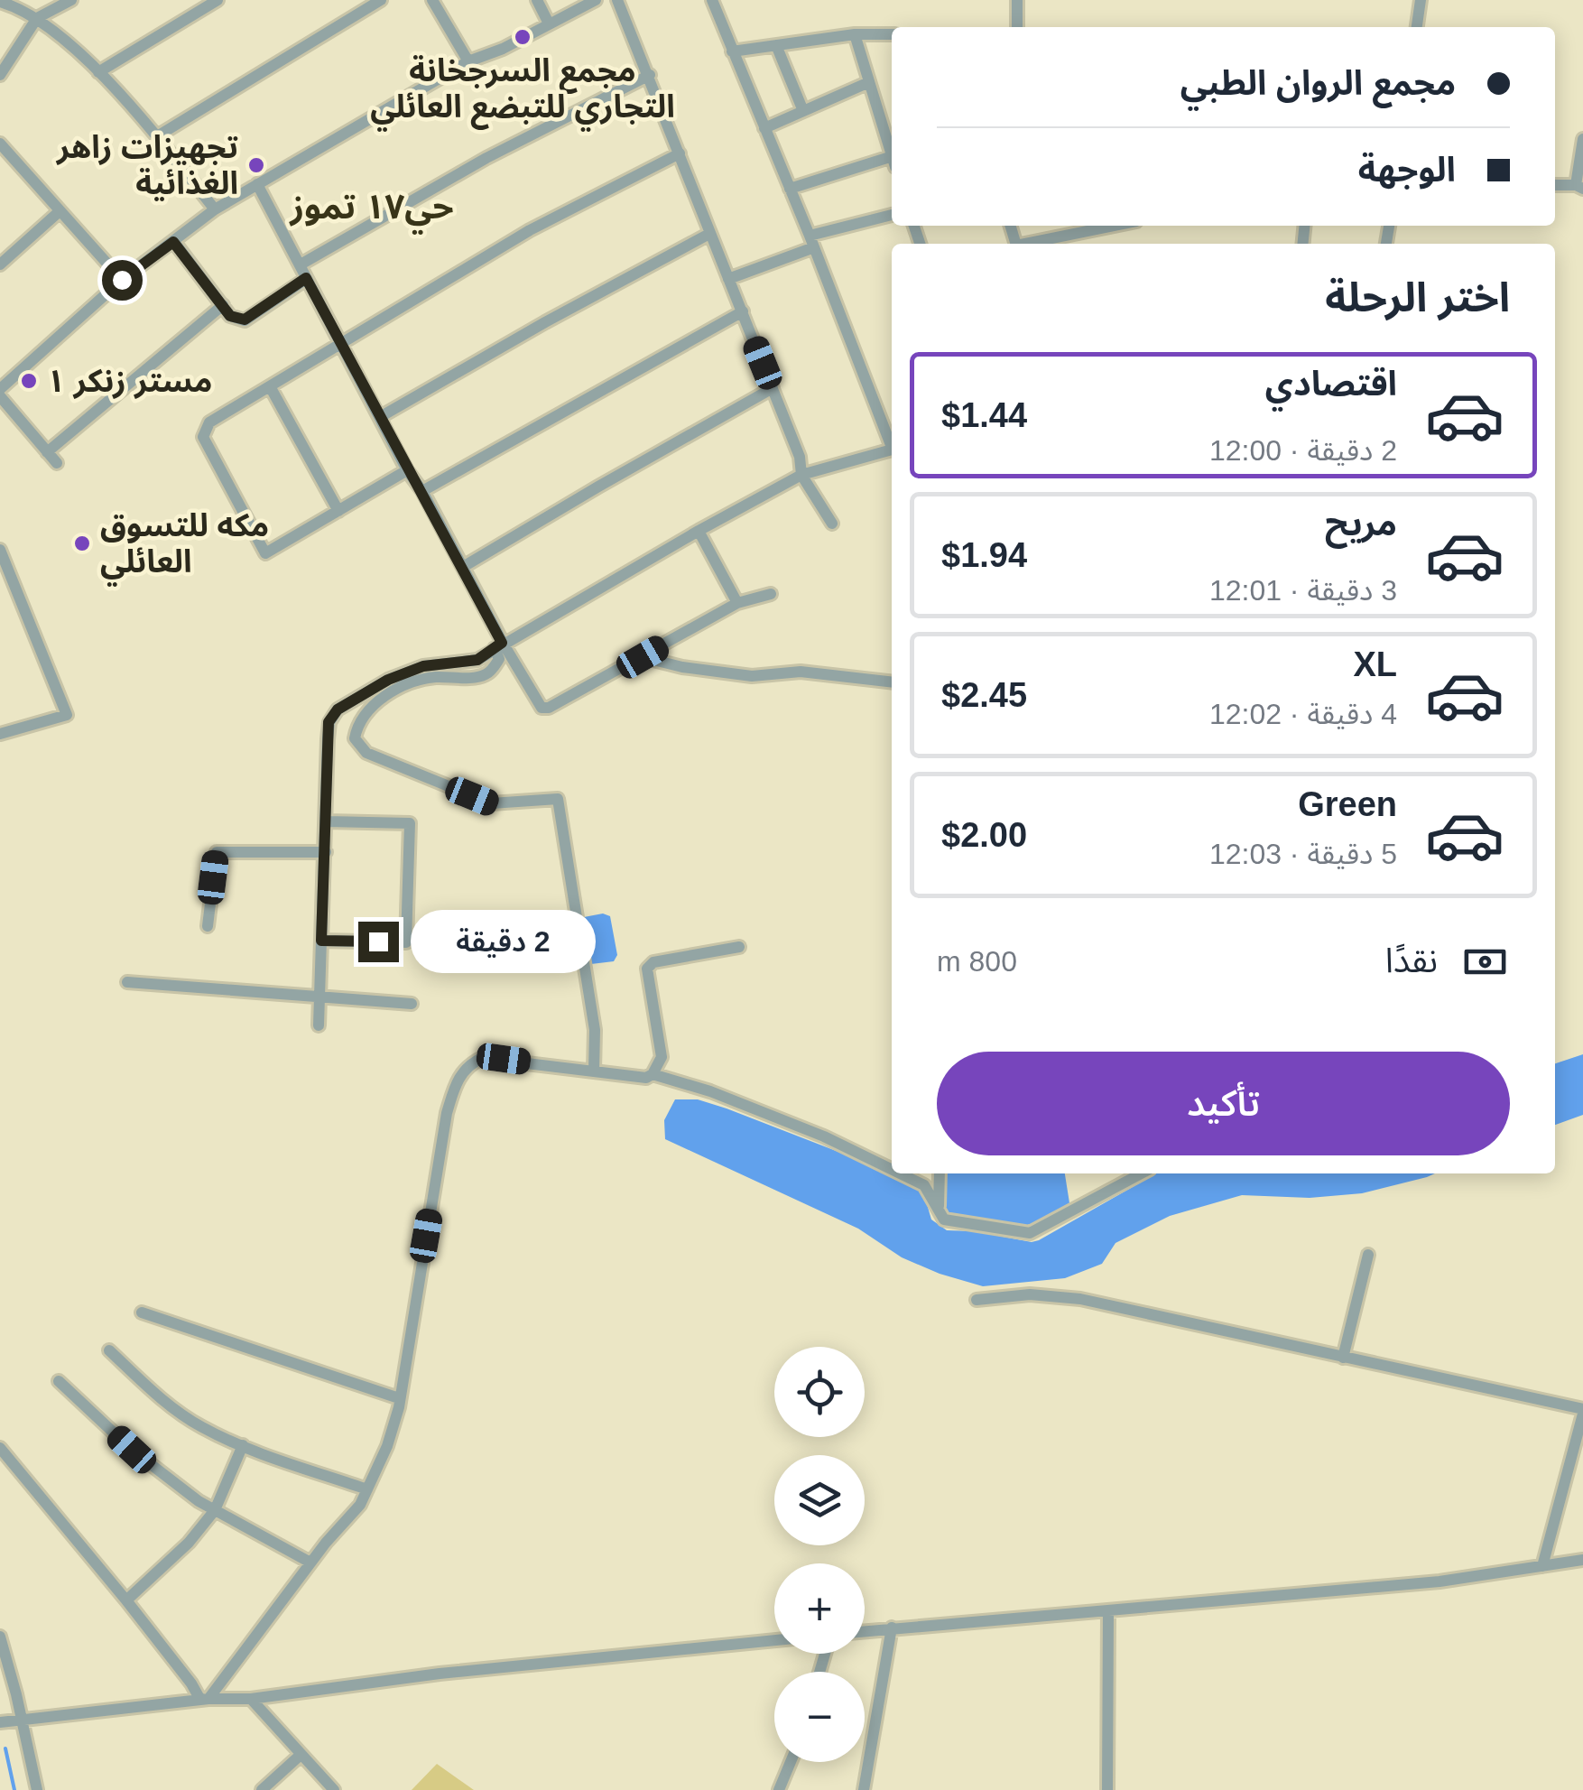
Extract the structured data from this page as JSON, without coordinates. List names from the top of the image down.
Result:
{
  "districts": ["حي۱۷ تموز"],
  "places": [
    "مجمع السرجخانة التجاري للتبضع العائلي",
    "تجهيزات زاهر الغذائية",
    "مستر زنكر ١",
    "مكه للتسوق العائلي"
  ],
  "page": {
    "banner": ["مجمع الروان الطبي", "الوجهة"],
    "heading": "اختر الرحلة",
    "list": [
      {
        "name": "اقتصادي",
        "note": "2 دقيقة · 12:00",
        "value": "$1.44"
      },
      {
        "name": "مريح",
        "note": "3 دقيقة · 12:01",
        "value": "$1.94"
      },
      {
        "name": "XL",
        "note": "4 دقيقة · 12:02",
        "value": "$2.45"
      },
      {
        "name": "Green",
        "note": "5 دقيقة · 12:03",
        "value": "$2.00"
      }
    ],
    "bubble": "2 دقيقة",
    "pay": ["نقدًا", "800 m"],
    "buttons": "تأكيد",
    "map_buttons": ["+", "−"]
  }
}
